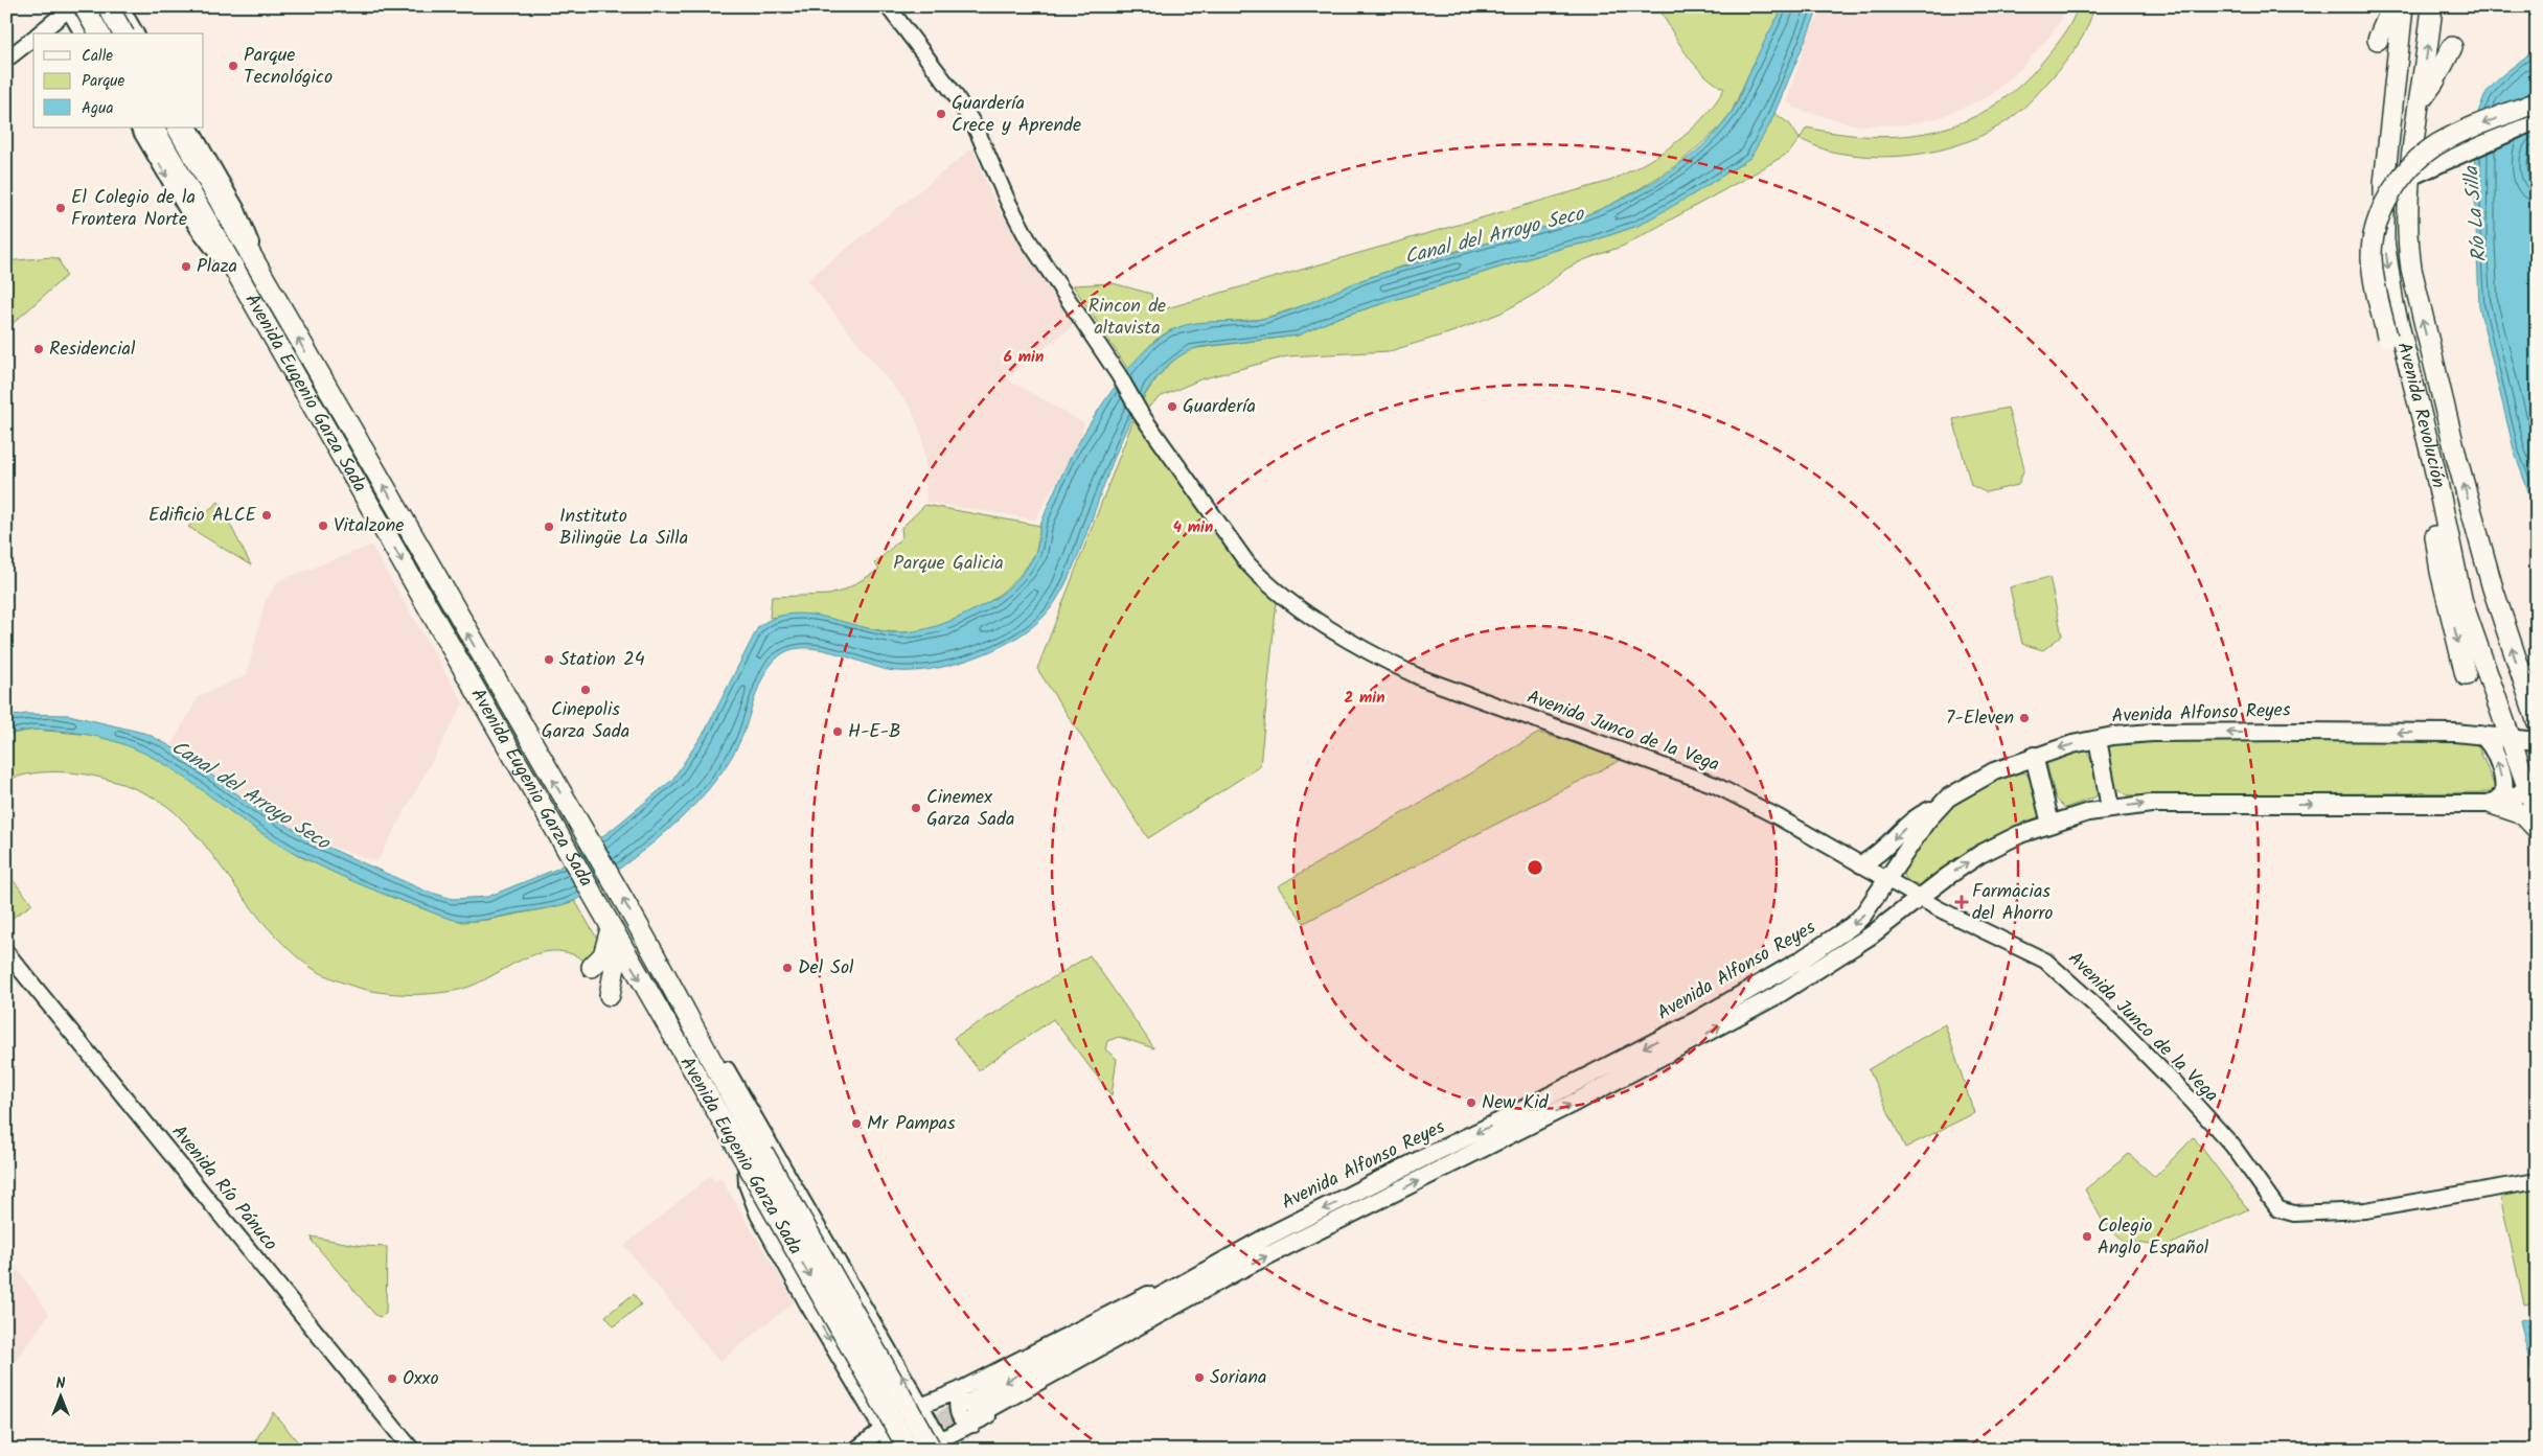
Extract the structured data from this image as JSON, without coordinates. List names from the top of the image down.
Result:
{
  "streets": {
    "main road": ["Avenida Eugenio Garza Sada", "Avenida Revolución", "Avenida Alfonso Reyes"],
    "street": ["Avenida Junco de la Vega", "Avenida Río Pánuco"]
  },
  "crossings": [
    ["Avenida Revolución", "Avenida Alfonso Reyes"],
    ["Avenida Alfonso Reyes", "Avenida Junco de la Vega"]
  ],
  "water": ["Río La Silla", "Canal del Arroyo Seco"],
  "parks": ["Rincon de altavista", "Parque Galicia"],
  "places": {
    "other": [
      "Parque Tecnológico",
      "Guardería Crece y Aprende",
      "El Colegio de la Frontera Norte",
      "Plaza",
      "Residencial",
      "Guardería",
      "Edificio ALCE",
      "Vitalzone",
      "Instituto Bilingüe La Silla",
      "Station 24",
      "Cinepolis Garza Sada",
      "7-Eleven",
      "H-E-B",
      "Cinemex Garza Sada",
      "Del Sol",
      "New Kid",
      "Mr Pampas",
      "Colegio Anglo Español",
      "Soriana",
      "Oxxo"
    ],
    "health": ["Farmacias del Ahorro"]
  },
  "legend": ["Calle", "Parque", "Agua"],
  "north": "top",
  "rings": ["6 min", "4 min", "2 min"]
}
